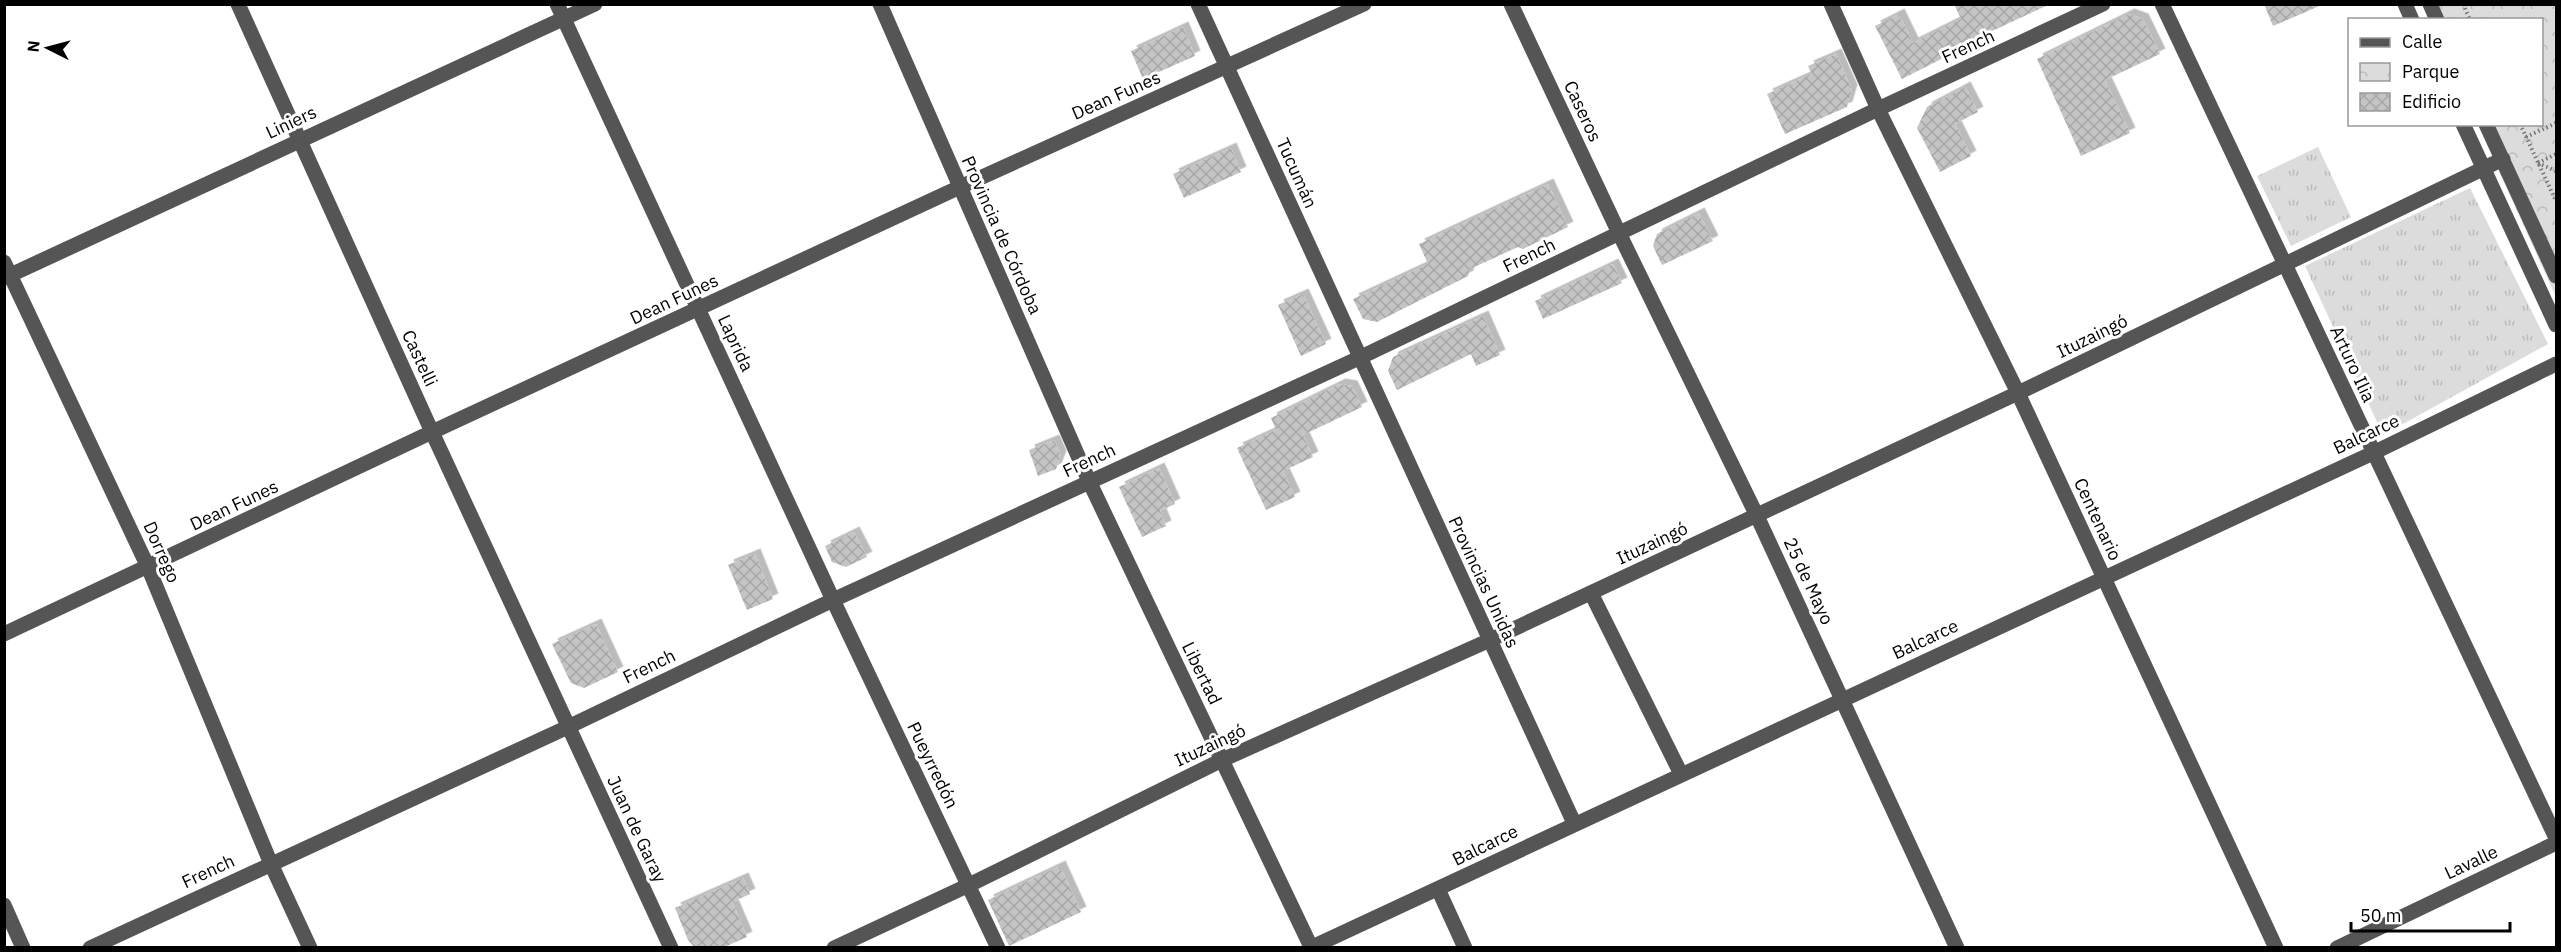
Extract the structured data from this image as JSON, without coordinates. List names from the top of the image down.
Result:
{
  "streets": {
    "street": [
      "French",
      "Dean Funes",
      "Caseros",
      "Liniers",
      "Tucumán",
      "Provincia de Córdoba",
      "Ituzaingó",
      "Laprida",
      "Castelli",
      "Arturo Ilia",
      "Balcarce",
      "Centenario",
      "Dorrego",
      "25 de Mayo",
      "Provincias Unidas",
      "Libertad",
      "Pueyrredón",
      "Juan de Garay",
      "Lavalle"
    ]
  },
  "crossings": [
    ["French", "Caseros"],
    ["French", "Tucumán"],
    ["French", "Provincia de Córdoba"],
    ["French", "Laprida"],
    ["French", "Castelli"],
    ["French", "Centenario"],
    ["French", "Dorrego"],
    ["French", "25 de Mayo"],
    ["French", "Provincias Unidas"],
    ["French", "Libertad"],
    ["French", "Pueyrredón"],
    ["French", "Juan de Garay"],
    ["Dean Funes", "Tucumán"],
    ["Dean Funes", "Provincia de Córdoba"],
    ["Dean Funes", "Laprida"],
    ["Dean Funes", "Castelli"],
    ["Dean Funes", "Dorrego"],
    ["Caseros", "25 de Mayo"],
    ["Liniers", "Laprida"],
    ["Liniers", "Castelli"],
    ["Liniers", "Dorrego"],
    ["Tucumán", "Provincias Unidas"],
    ["Provincia de Córdoba", "Libertad"],
    ["Ituzaingó", "Arturo Ilia"],
    ["Ituzaingó", "Centenario"],
    ["Ituzaingó", "25 de Mayo"],
    ["Ituzaingó", "Provincias Unidas"],
    ["Ituzaingó", "Libertad"],
    ["Ituzaingó", "Pueyrredón"],
    ["Laprida", "Pueyrredón"],
    ["Castelli", "Juan de Garay"],
    ["Arturo Ilia", "Balcarce"],
    ["Balcarce", "Centenario"],
    ["Balcarce", "25 de Mayo"],
    ["Balcarce", "Provincias Unidas"],
    ["Balcarce", "Libertad"]
  ],
  "legend": ["Calle", "Parque", "Edificio"],
  "scale_bar": "50 m",
  "north": "left"
}
